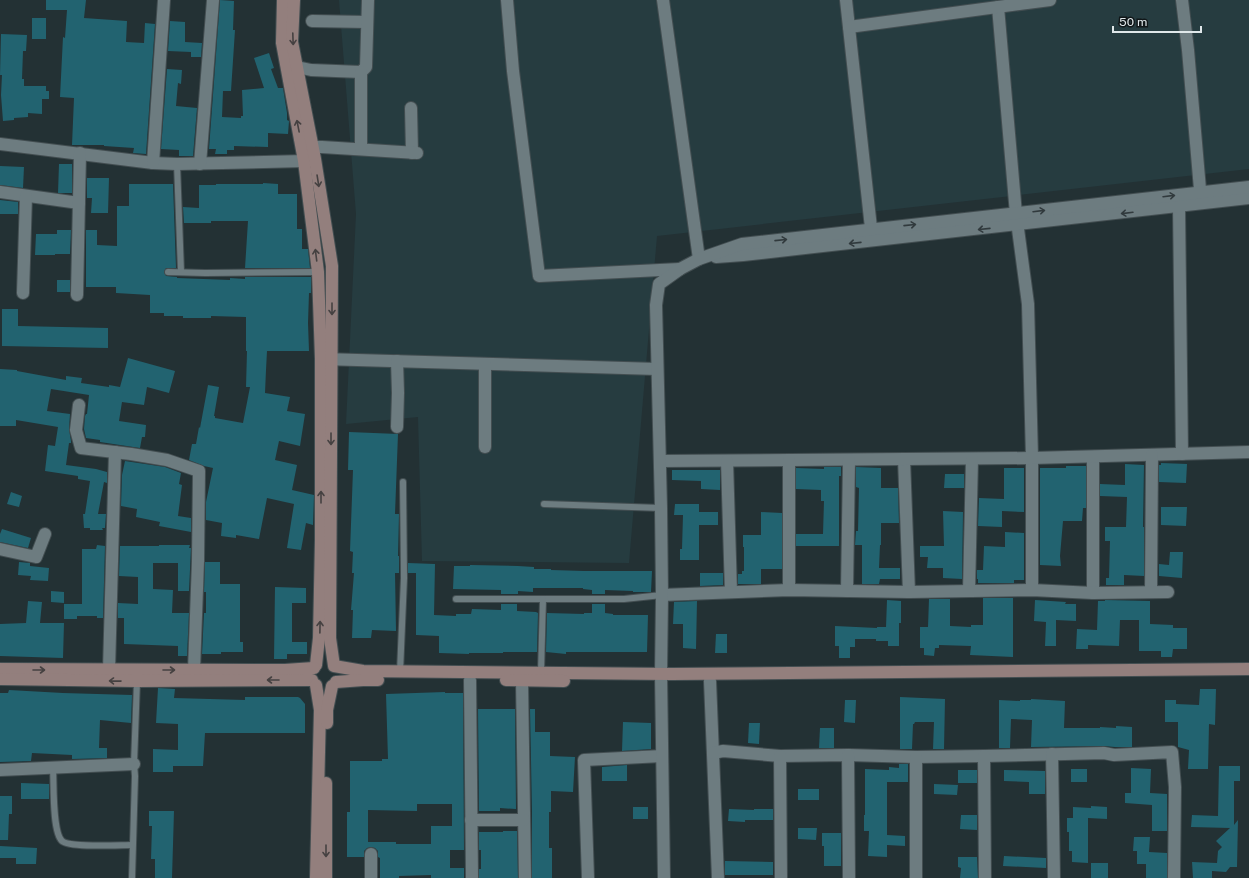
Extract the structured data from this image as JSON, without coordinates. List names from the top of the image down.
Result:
{
  "scale_bar": "50 m"
}
